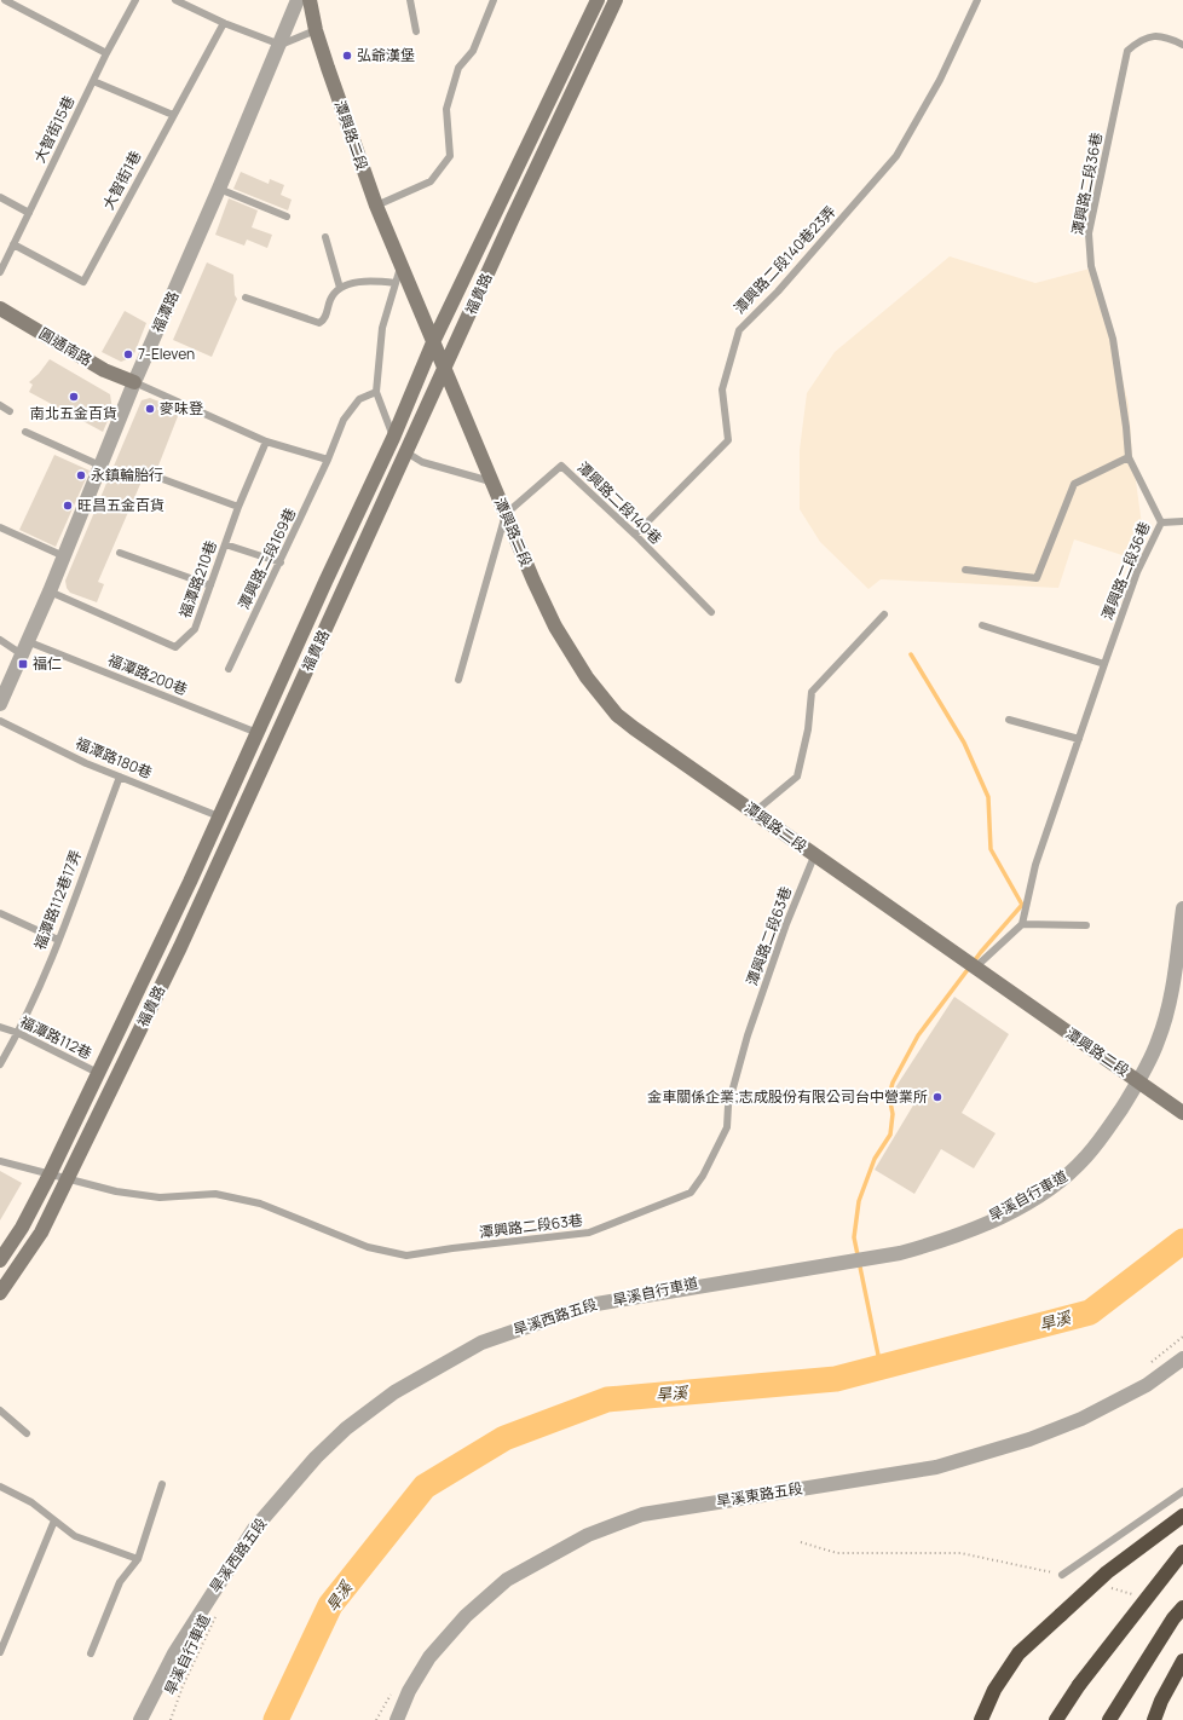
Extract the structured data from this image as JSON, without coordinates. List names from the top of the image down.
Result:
{
  "streets": {
    "street": [
      "潭興路二段",
      "福貴路",
      "福潭路",
      "圓通南路",
      "旱溪西路五段",
      "旱溪東路五段"
    ],
    "lane": [
      "大智街15巷",
      "大智街1巷",
      "潭興路二段36巷",
      "潭興路二段140巷23弄",
      "潭興路二段140巷",
      "潭興路二段169巷",
      "福潭路210巷",
      "福潭路200巷",
      "福潭路180巷",
      "福潭路112巷17弄",
      "潭興路二段63巷",
      "福潭路112巷"
    ],
    "path": ["旱溪自行車道"]
  },
  "crossings": [
    ["大智街15巷", "大智街1巷"],
    ["潭興路二段", "福貴路"],
    ["潭興路二段", "潭興路二段140巷"],
    ["潭興路二段", "潭興路二段63巷"],
    ["潭興路二段", "旱溪西路五段"],
    ["潭興路二段140巷23弄", "潭興路二段140巷"],
    ["福貴路", "福潭路200巷"],
    ["福貴路", "福潭路180巷"],
    ["福貴路", "潭興路二段63巷"],
    ["福貴路", "福潭路112巷"],
    ["福潭路", "圓通南路"],
    ["福潭路", "福潭路210巷"],
    ["福潭路", "福潭路200巷"],
    ["福潭路180巷", "福潭路112巷17弄"],
    ["福潭路112巷17弄", "福潭路112巷"]
  ],
  "water": ["旱溪"],
  "places": {
    "other": [
      "弘爺漢堡",
      "7-Eleven",
      "南北五金百貨",
      "麥味登",
      "永鎮輪胎行",
      "旺昌五金百貨",
      "金車關係企業;志成股份有限公司台中營業所"
    ],
    "transit": ["福仁"]
  }
}
